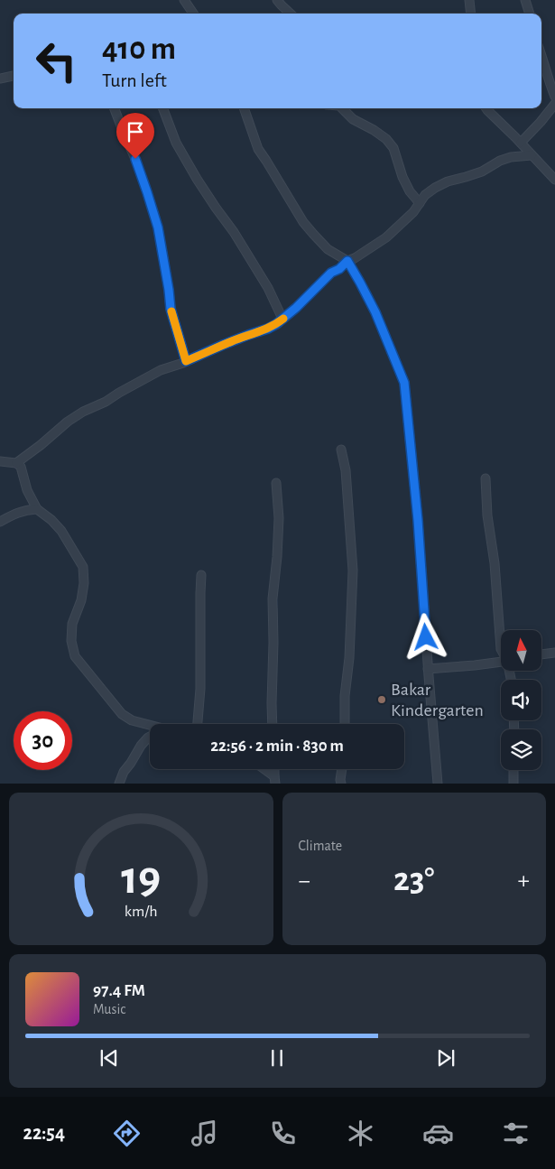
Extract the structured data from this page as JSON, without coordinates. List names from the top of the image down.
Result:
{
  "places": ["Bakar Kindergarten"],
  "north": "top",
  "page": {
    "turn": ["410 m", "Turn left"],
    "limit": "30",
    "trip": "22:56 · 2 min · 830 m",
    "tile": "Climate",
    "heat": ["−", "23°", "+"],
    "song": ["97.4 FM", "Music"],
    "tabs": "22:54",
    "gauge": ["19", "km/h"]
  }
}
